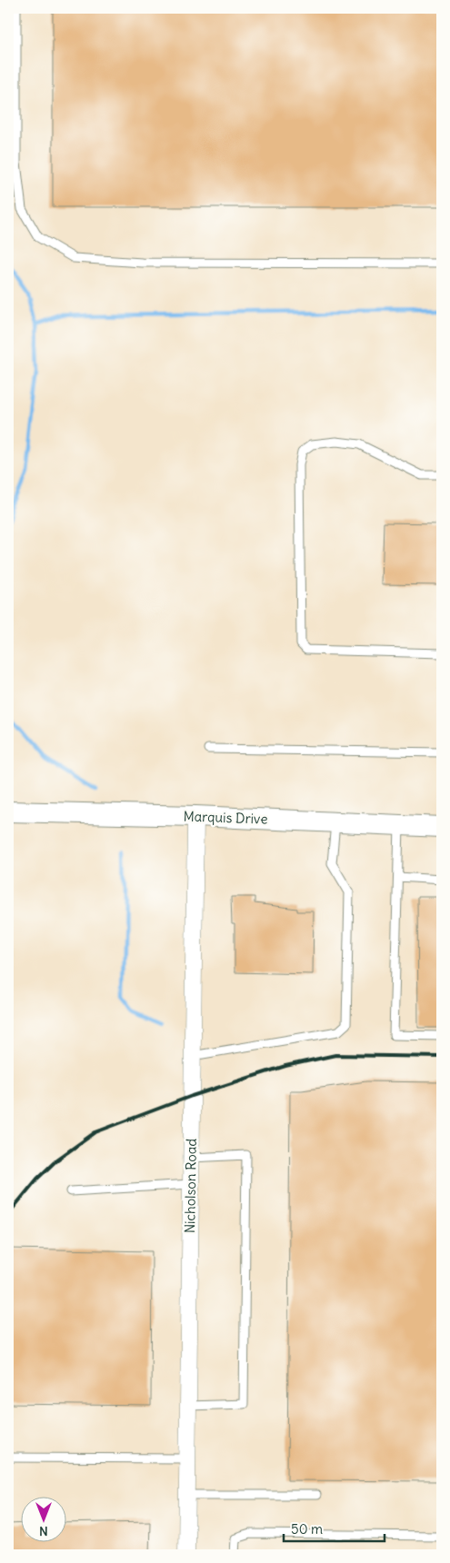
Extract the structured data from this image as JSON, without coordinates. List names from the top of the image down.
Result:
{
  "streets": {
    "street": ["Marquis Drive", "Nicholson Road"]
  },
  "crossings": [
    ["Marquis Drive", "Nicholson Road"]
  ],
  "scale_bar": "50 m",
  "north": "bottom"
}
